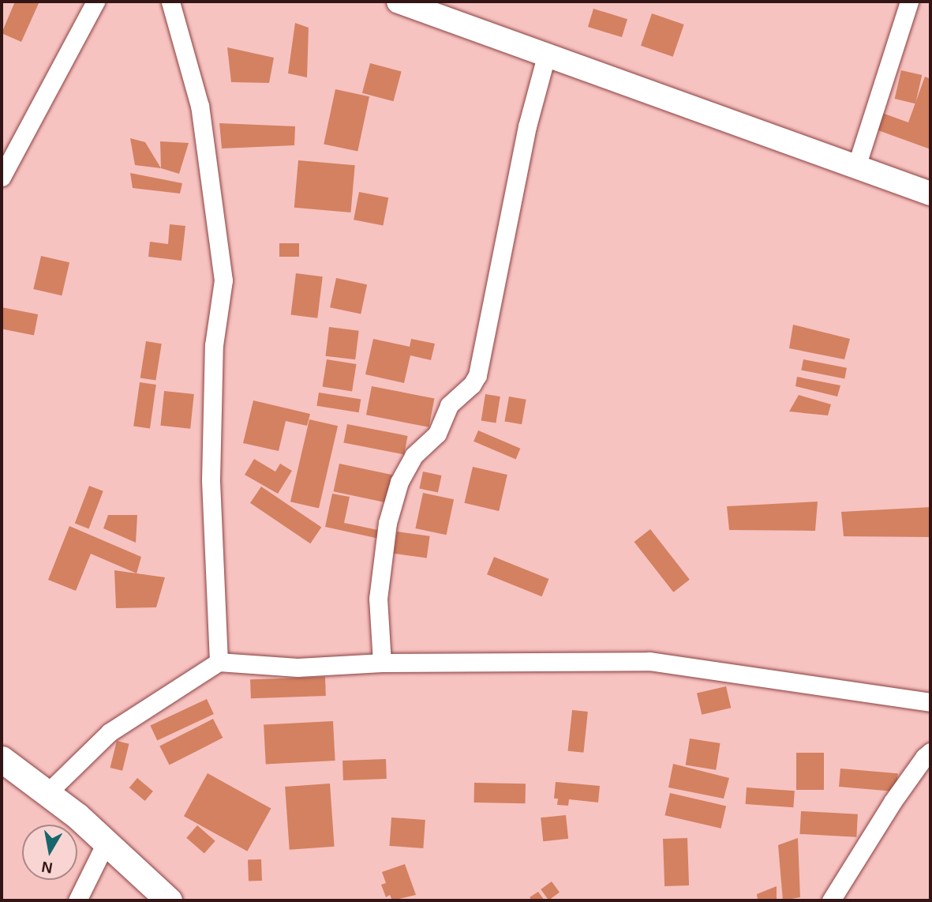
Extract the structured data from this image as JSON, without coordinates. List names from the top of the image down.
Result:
{
  "north": "bottom"
}
